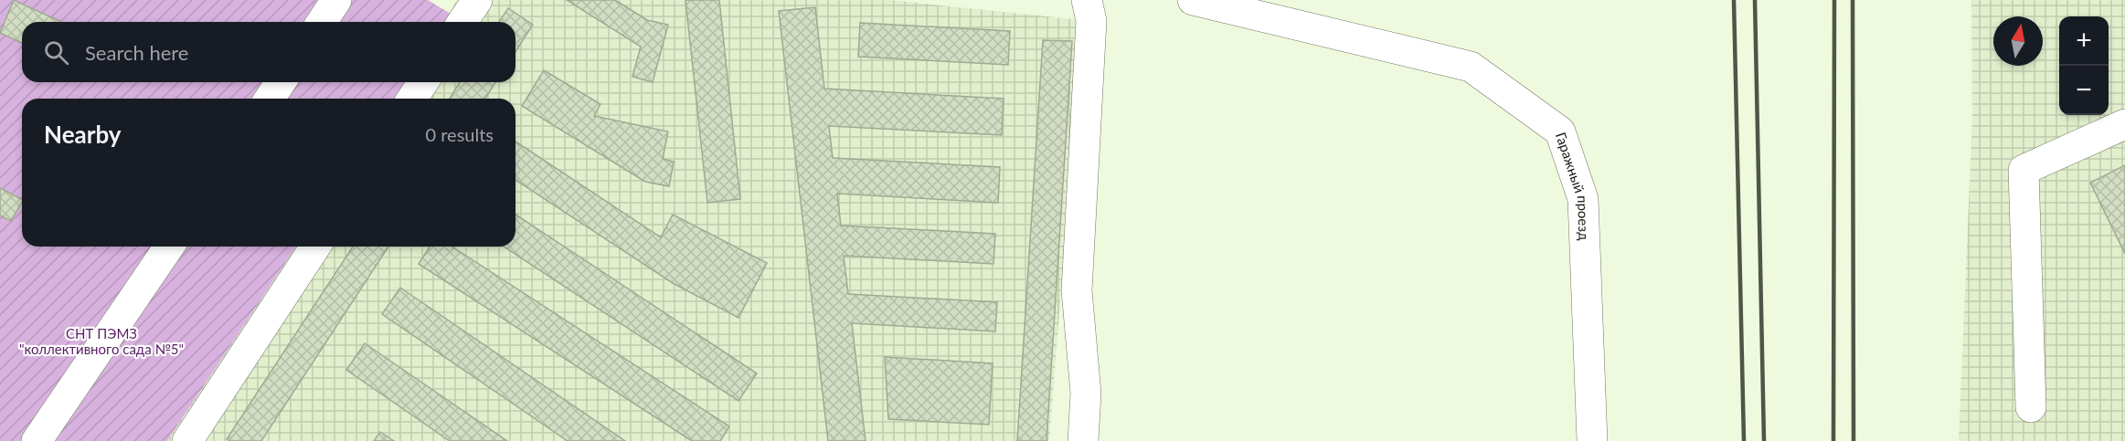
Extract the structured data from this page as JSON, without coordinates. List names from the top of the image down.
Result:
{
  "streets": {
    "street": ["Гаражный проезд"]
  },
  "parks": ["СНТ ПЭМЗ \"коллективного сада №5\""],
  "north": "top",
  "page": {
    "map_buttons": ["+", "−"],
    "search": "Search here",
    "heading": ["Nearby", "0 results"]
  }
}
